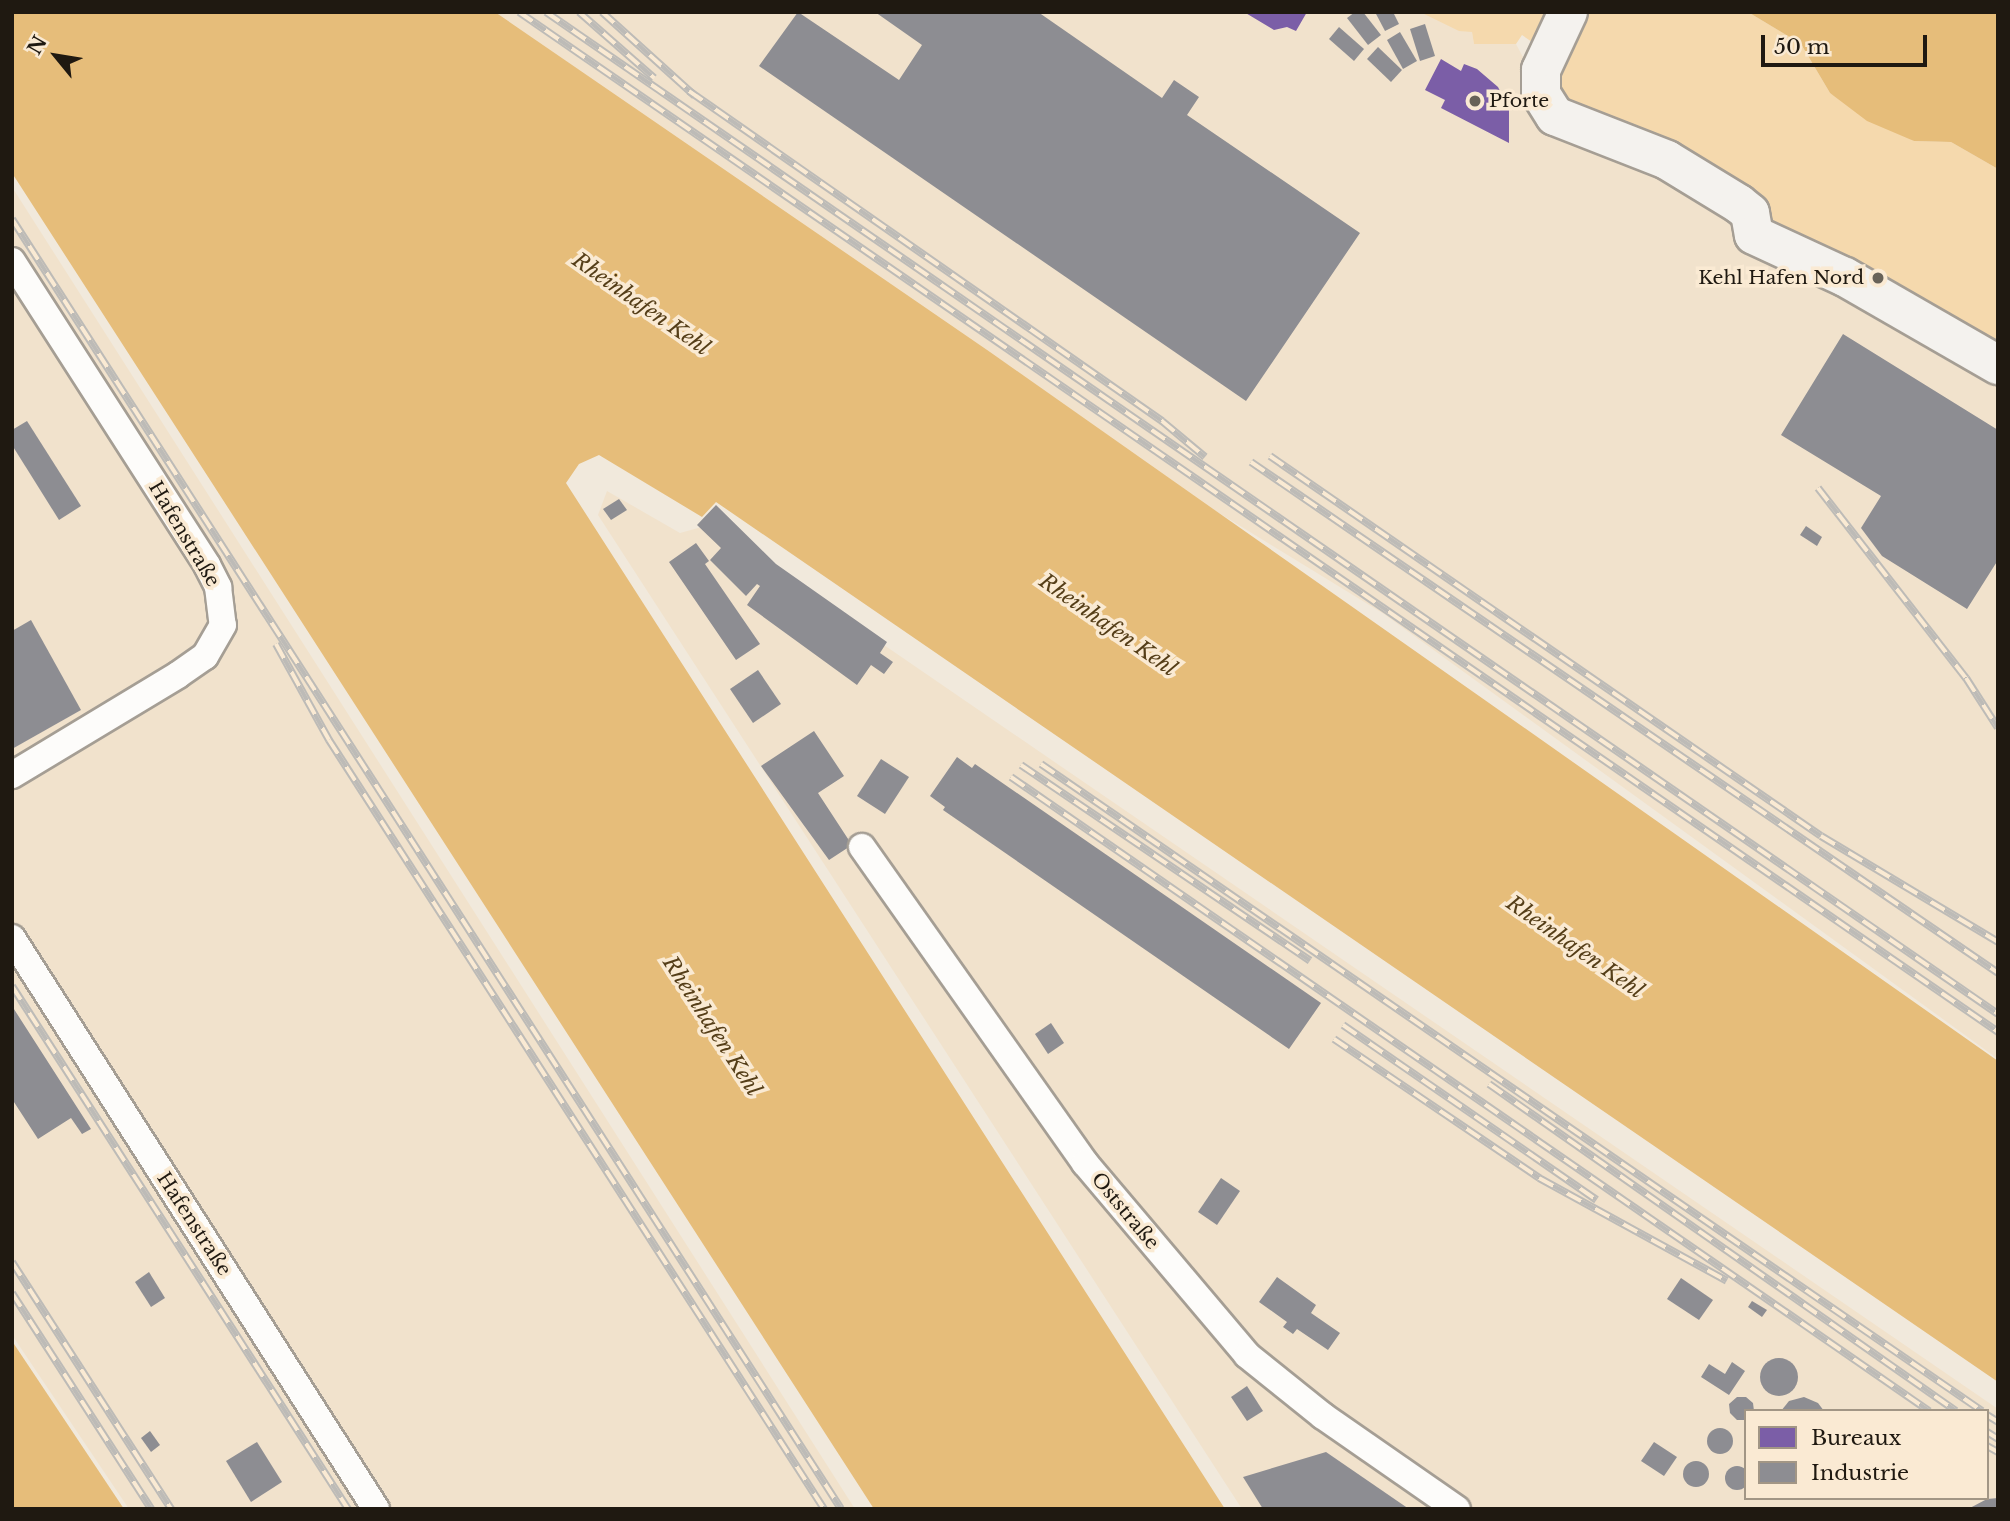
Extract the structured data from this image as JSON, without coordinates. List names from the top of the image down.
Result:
{
  "streets": {
    "street": ["Hafenstraße", "Oststraße"]
  },
  "water": ["Rheinhafen Kehl"],
  "places": ["Pforte", "Kehl Hafen Nord"],
  "legend": ["Bureaux", "Industrie"],
  "scale_bar": "50 m",
  "north": "top left"
}
